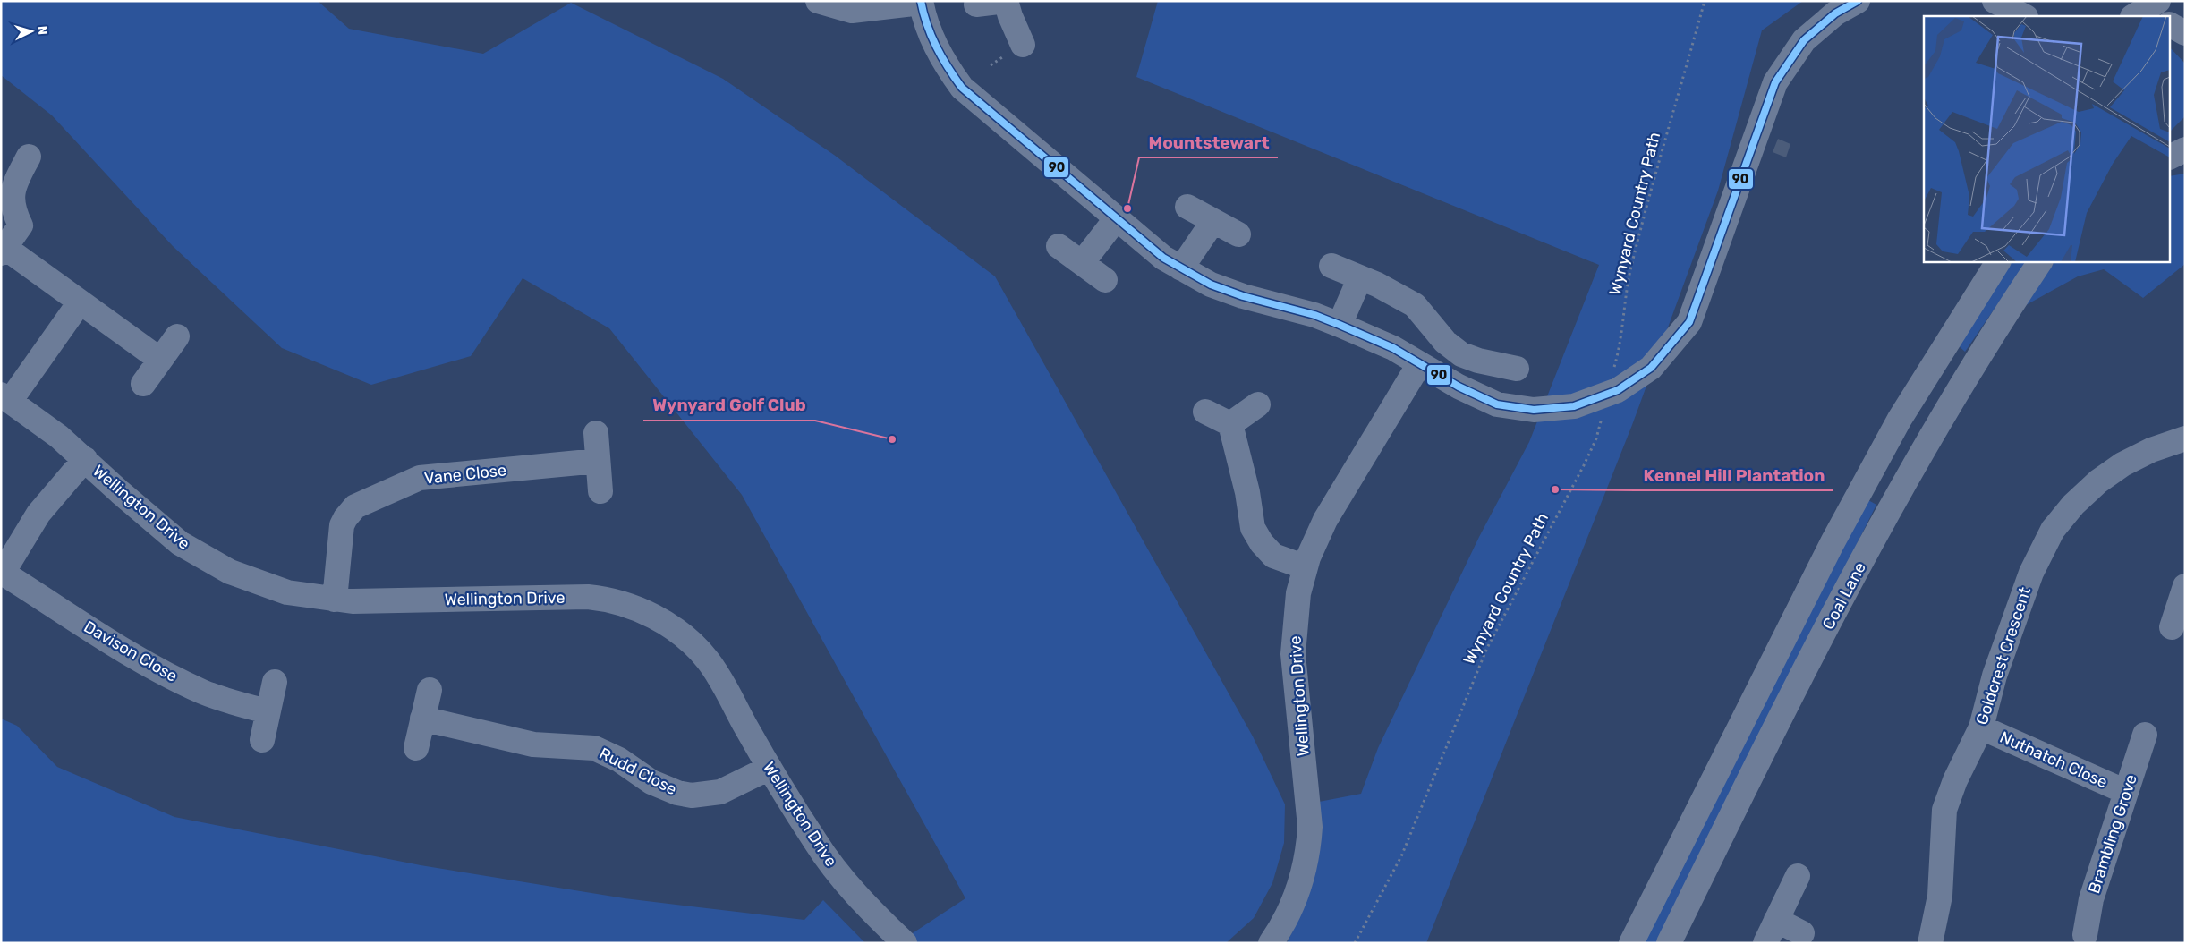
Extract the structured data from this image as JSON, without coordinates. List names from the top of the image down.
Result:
{
  "streets": {
    "highway": ["Coal Lane"],
    "street": [
      "Vane Close",
      "Wellington Drive",
      "Davison Close",
      "Goldcrest Crescent",
      "Nuthatch Close",
      "Rudd Close",
      "Brambling Grove"
    ],
    "path": ["Wynyard Country Path"]
  },
  "crossings": [
    ["Vane Close", "Wellington Drive"],
    ["Wellington Drive", "Davison Close"],
    ["Wellington Drive", "Rudd Close"],
    ["Goldcrest Crescent", "Nuthatch Close"],
    ["Nuthatch Close", "Brambling Grove"]
  ],
  "places": ["Mountstewart", "Wynyard Golf Club", "Kennel Hill Plantation"],
  "lines": ["transit line 90"],
  "north": "right"
}
